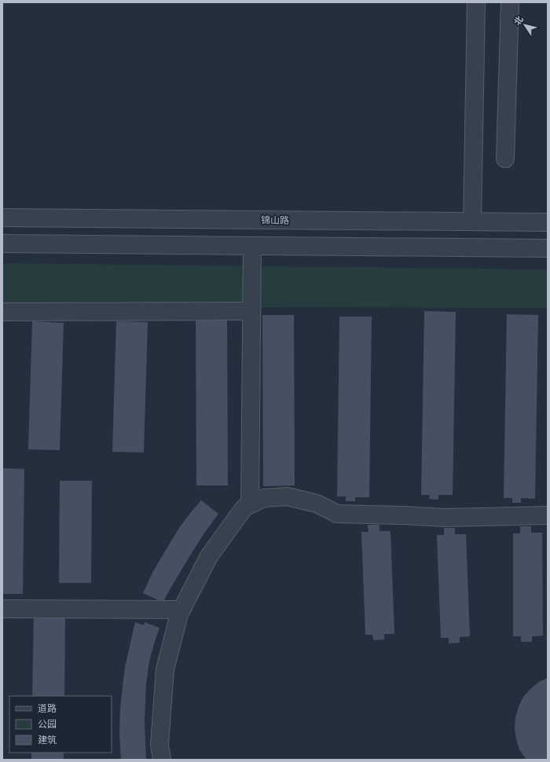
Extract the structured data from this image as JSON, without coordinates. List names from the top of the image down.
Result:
{
  "streets": {
    "street": ["锦山路"]
  },
  "legend": ["道路", "公园", "建筑"],
  "north": "top left"
}
